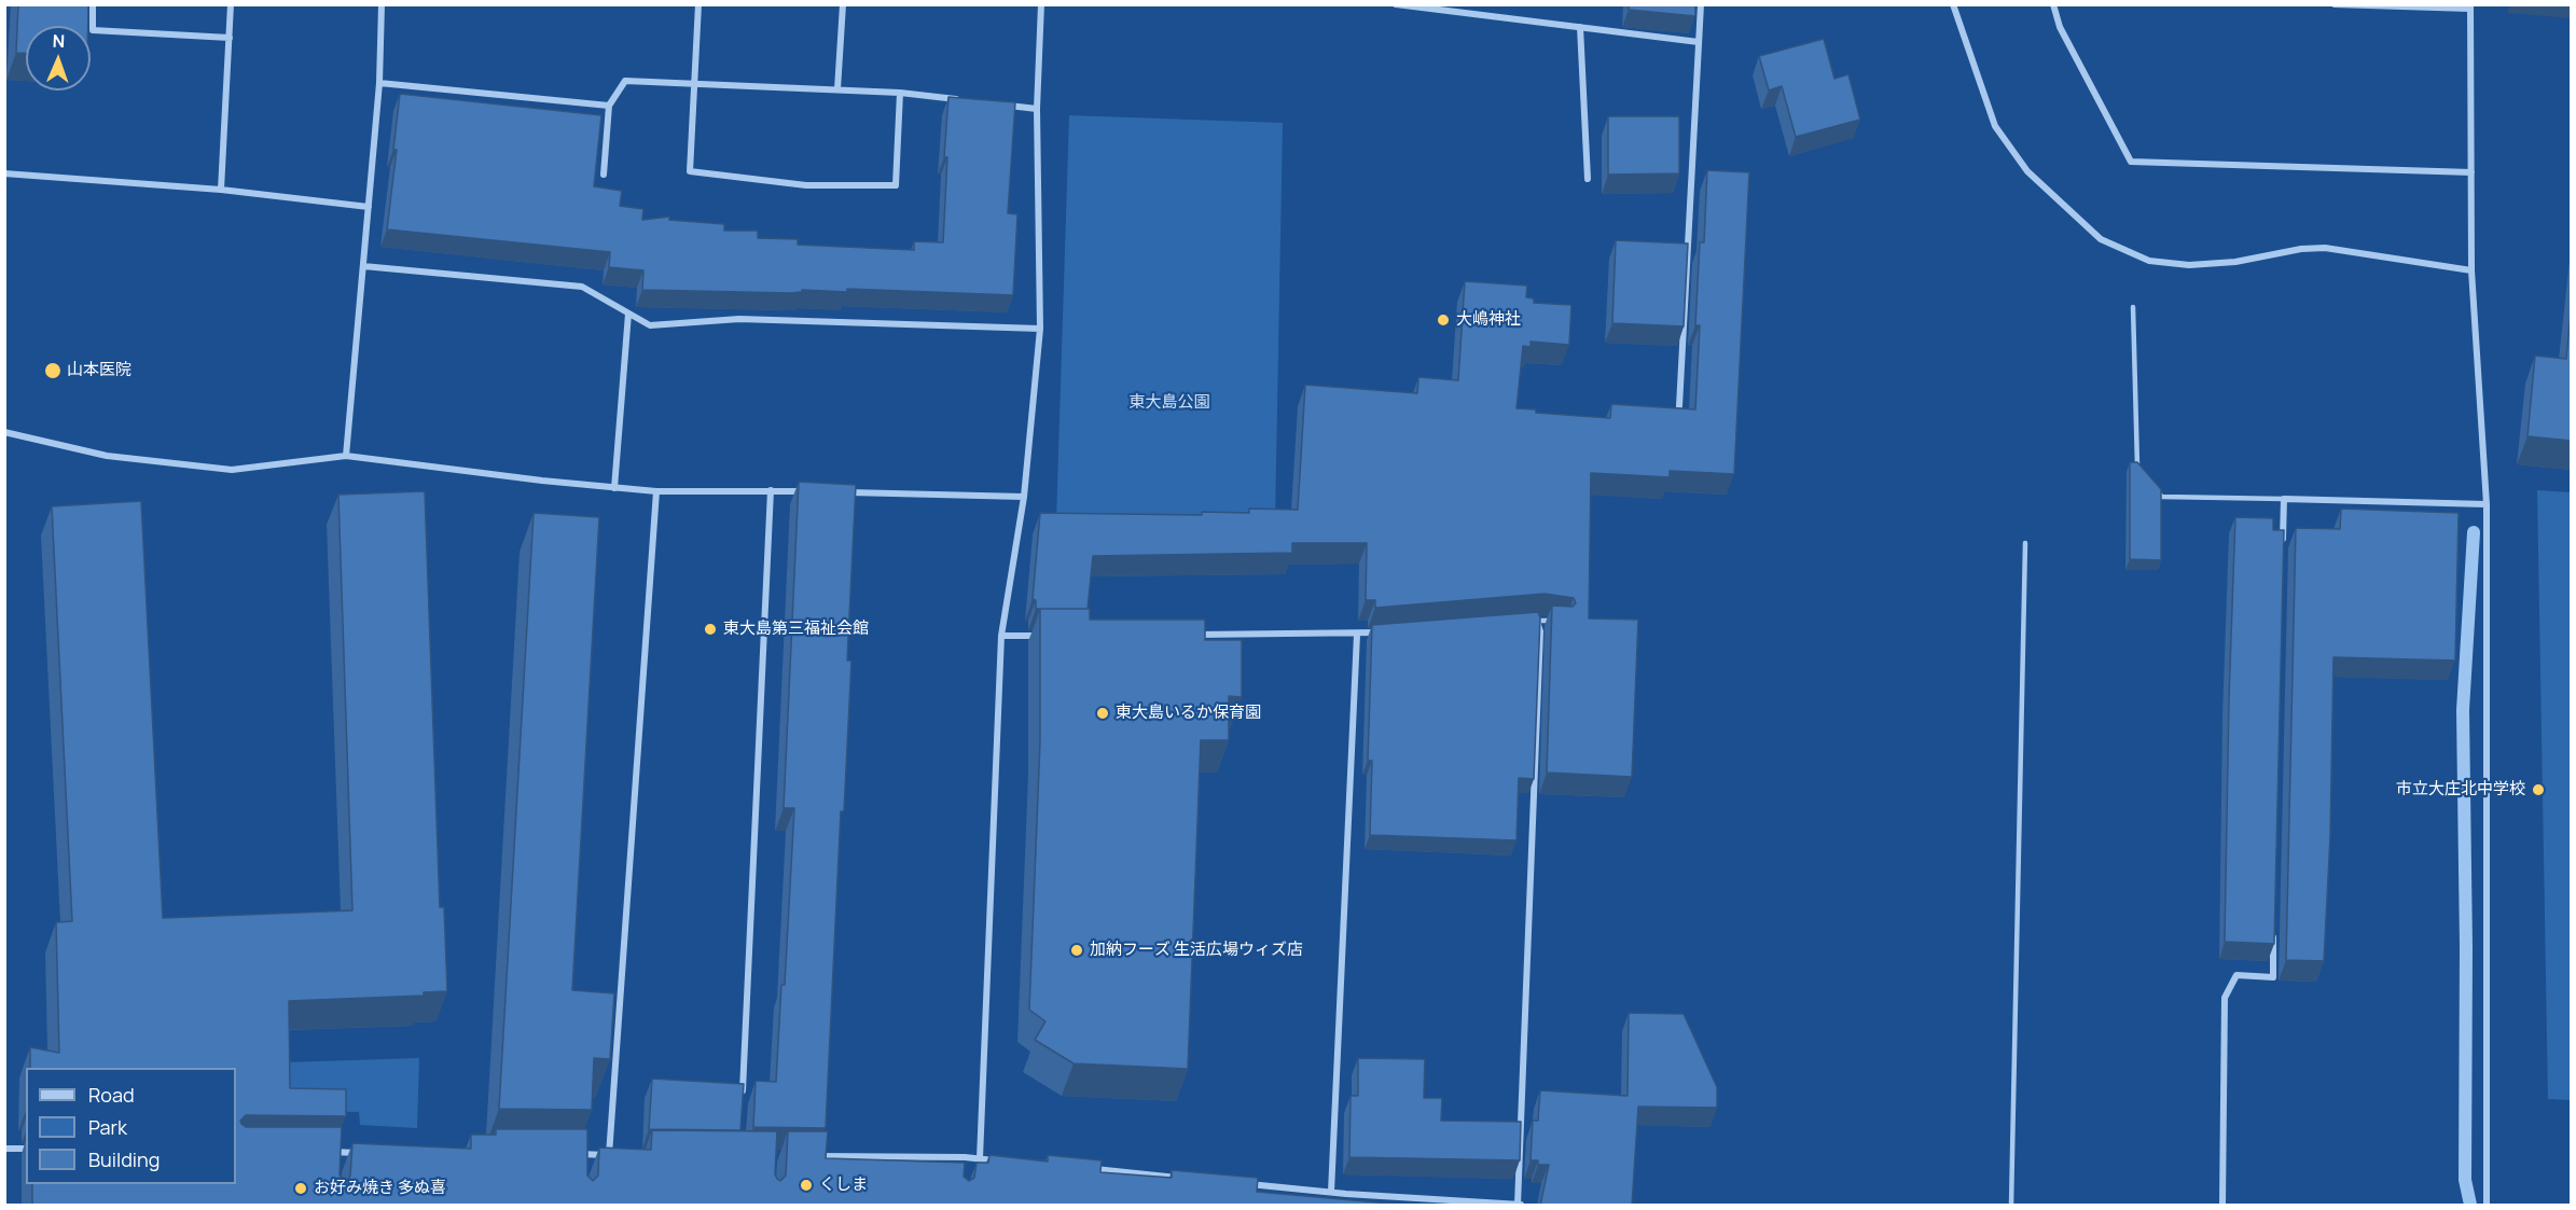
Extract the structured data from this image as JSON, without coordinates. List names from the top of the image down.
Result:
{
  "parks": ["東大島公園"],
  "places": [
    "大嶋神社",
    "山本医院",
    "東大島第三福祉会館",
    "東大島いるか保育園",
    "市立大庄北中学校",
    "加納フーズ 生活広場ウィズ店",
    "くしま",
    "お好み焼き 多ぬ喜"
  ],
  "legend": ["Road", "Park", "Building"],
  "north": "top"
}
